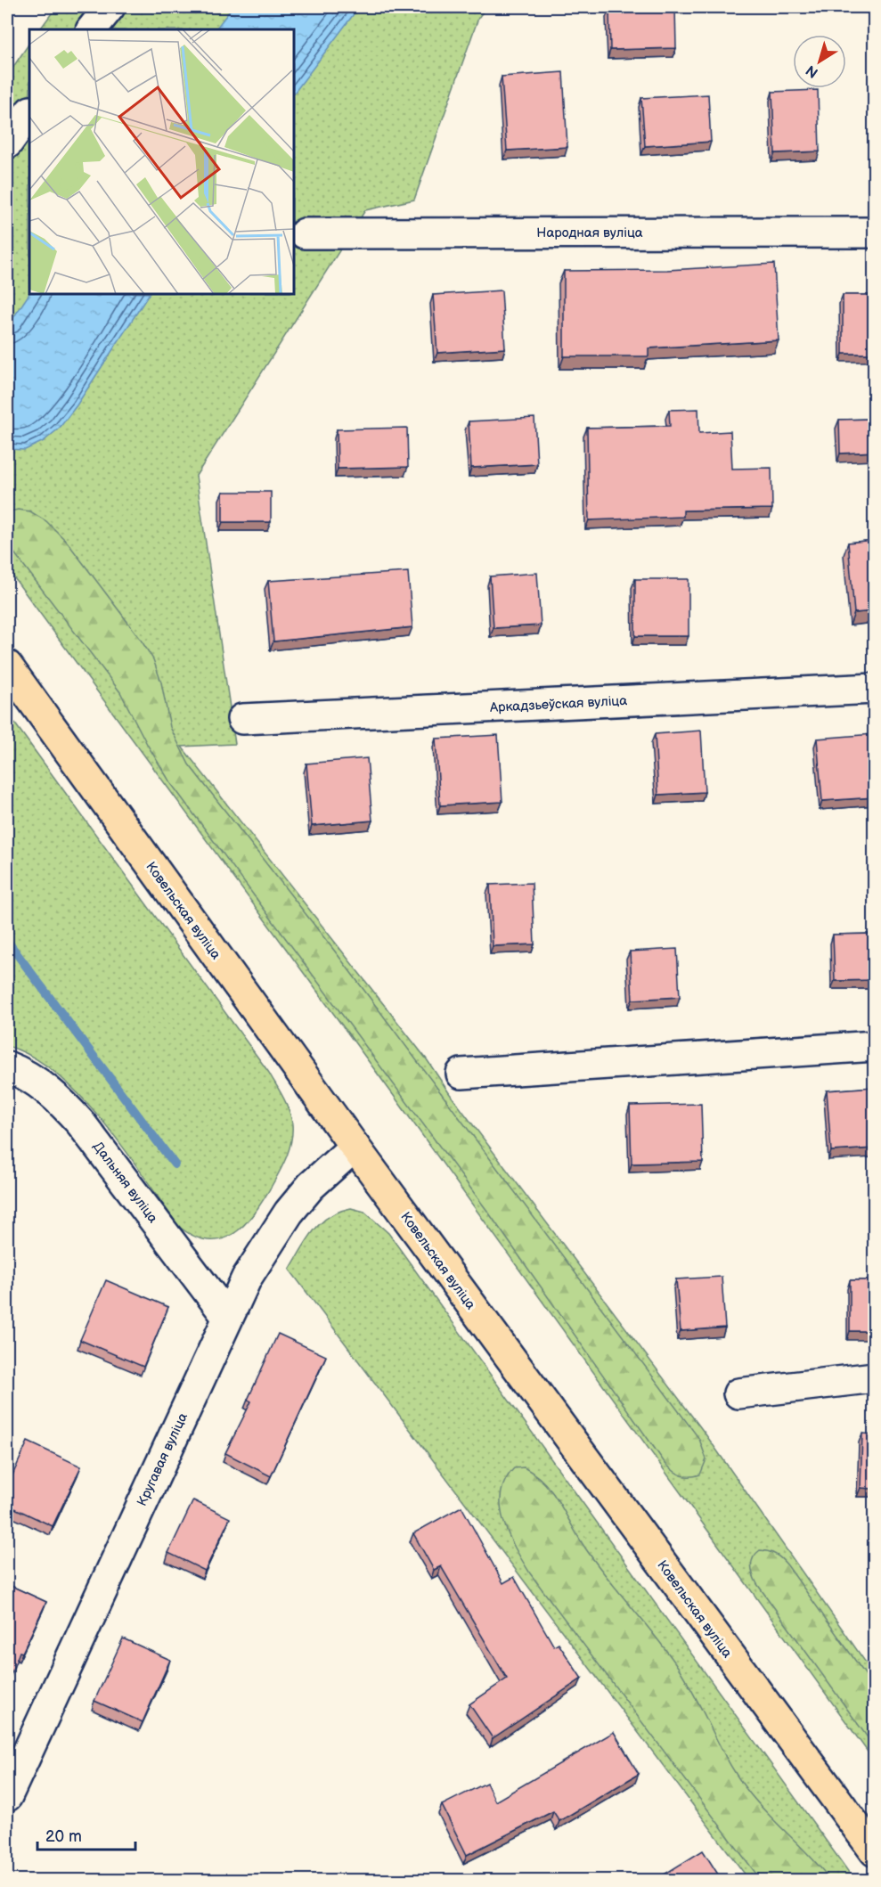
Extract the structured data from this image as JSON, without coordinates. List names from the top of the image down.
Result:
{
  "streets": {
    "main road": ["Ковельская вуліца"],
    "street": [
      "Народная вуліца",
      "Аркадзьеўская вуліца",
      "Дальняя вуліца",
      "Кругавая вуліца"
    ]
  },
  "crossings": [
    ["Ковельская вуліца", "Кругавая вуліца"],
    ["Дальняя вуліца", "Кругавая вуліца"]
  ],
  "scale_bar": "20 m",
  "north": "bottom left"
}
